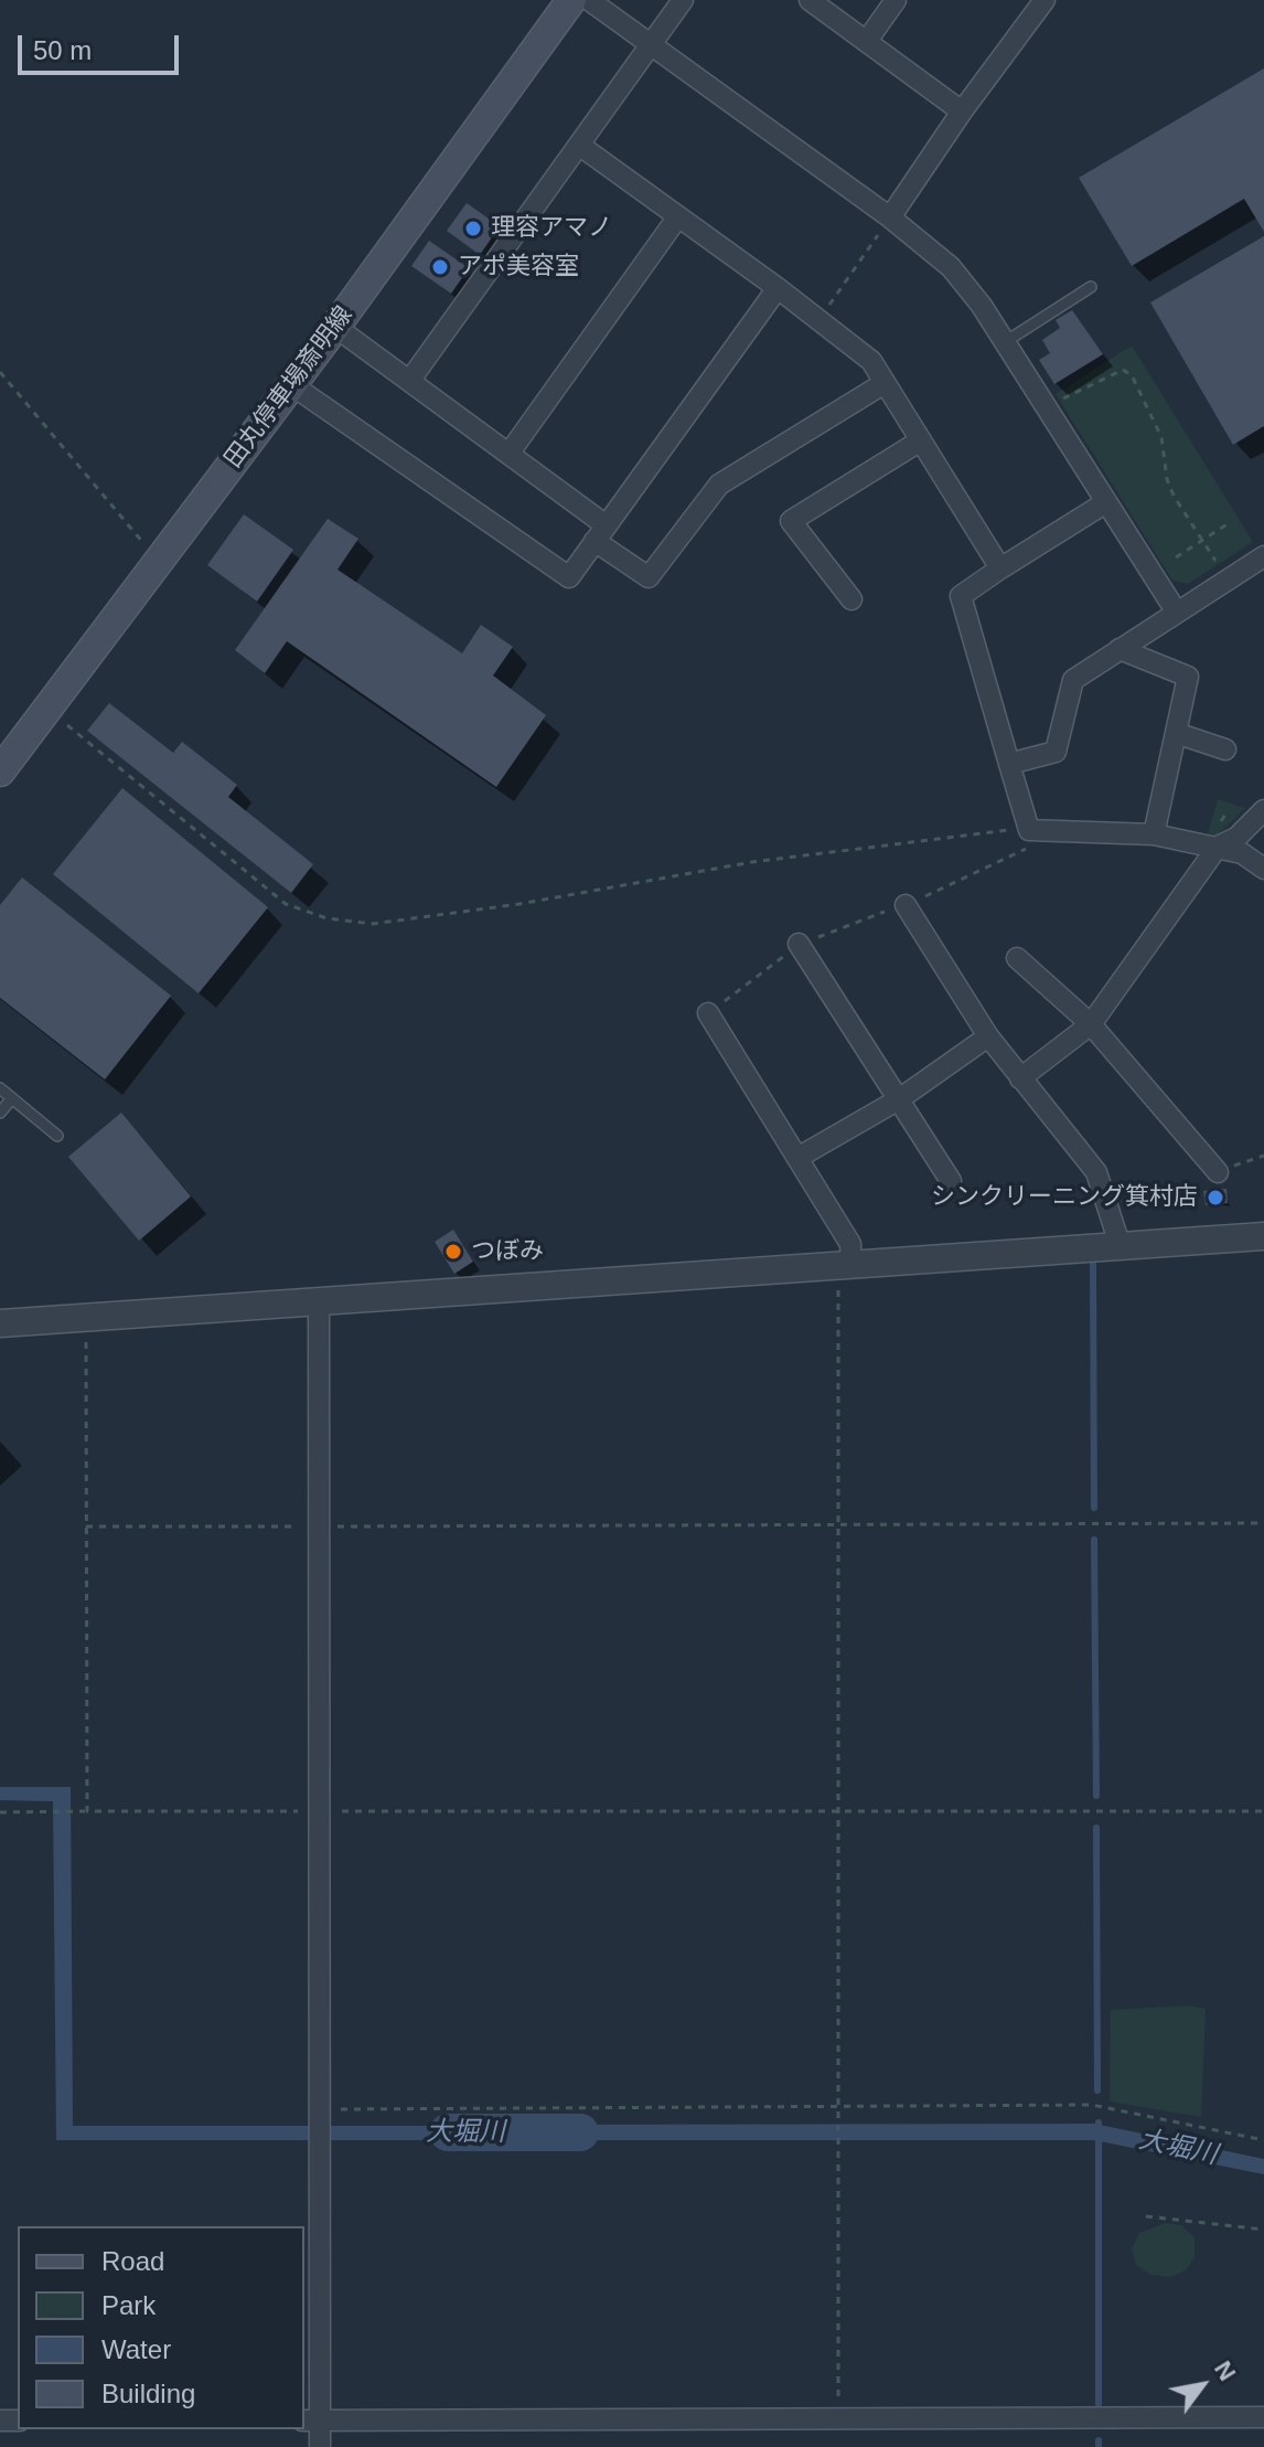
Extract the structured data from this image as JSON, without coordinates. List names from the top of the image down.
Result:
{
  "streets": {
    "main road": ["田丸停車場斎明線"]
  },
  "water": ["大堀川"],
  "places": [
    "理容アマノ",
    "アポ美容室",
    "シンクリーニング箕村店",
    "つぼみ"
  ],
  "legend": [
    "Road",
    "Park",
    "Water",
    "Building"
  ],
  "scale_bar": "50 m",
  "north": "top right"
}
